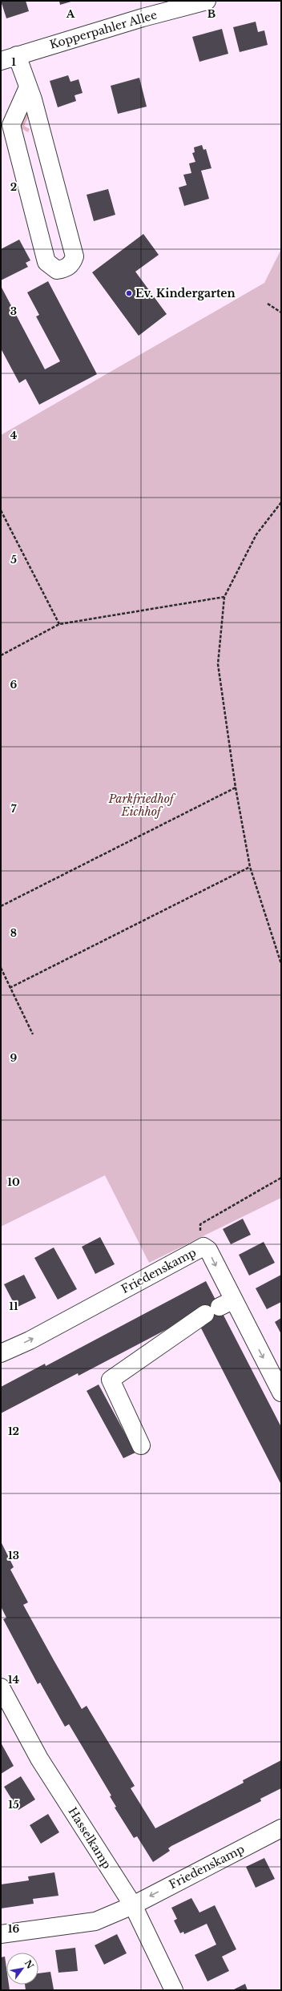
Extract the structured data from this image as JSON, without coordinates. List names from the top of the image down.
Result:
{
  "streets": {
    "street": ["Kopperpahler Allee", "Friedenskamp", "Hasselkamp"]
  },
  "crossings": [
    ["Friedenskamp", "Hasselkamp"]
  ],
  "parks": ["Parkfriedhof Eichhof"],
  "places": ["Ev. Kindergarten"],
  "north": "top right",
  "grid": {
    "columns": ["A", "B"],
    "rows": [
      "1",
      "2",
      "3",
      "4",
      "5",
      "6",
      "7",
      "8",
      "9",
      "10",
      "11",
      "12",
      "13",
      "14",
      "15",
      "16"
    ]
  }
}
